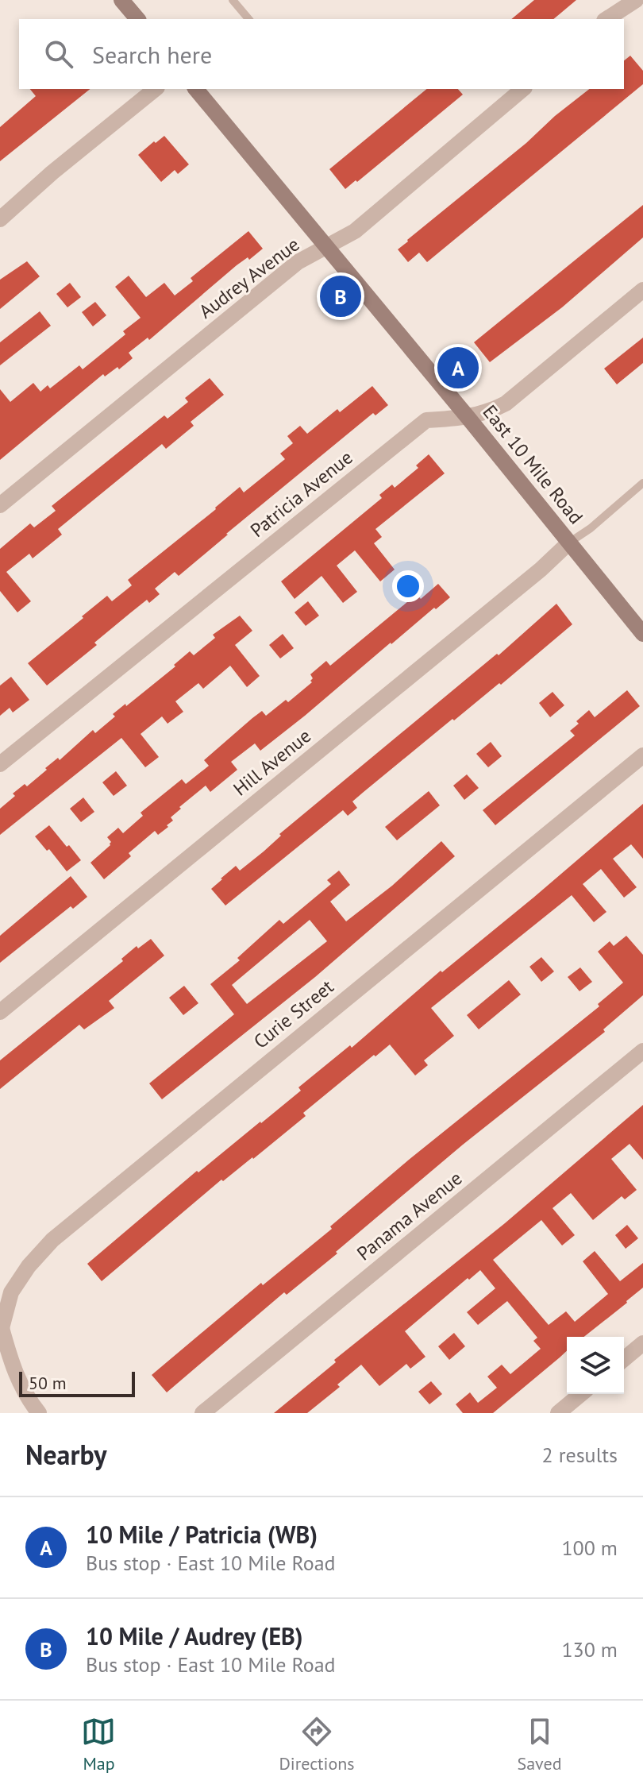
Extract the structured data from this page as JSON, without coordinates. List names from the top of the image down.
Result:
{
  "streets": {
    "main road": ["East 10 Mile Road"],
    "street": [
      "Audrey Avenue",
      "Patricia Avenue",
      "Hill Avenue",
      "Curie Street",
      "Panama Avenue"
    ]
  },
  "crossings": [
    ["Audrey Avenue", "East 10 Mile Road"],
    ["East 10 Mile Road", "Patricia Avenue"],
    ["East 10 Mile Road", "Hill Avenue"]
  ],
  "scale_bar": "50 m",
  "page": {
    "search": "Search here",
    "pins": ["B", "A"],
    "scale": "50 m",
    "heading": ["Nearby", "2 results"],
    "list": [
      {
        "mark": "A",
        "name": "10 Mile / Patricia (WB)",
        "note": "Bus stop · East 10 Mile Road",
        "value": "100 m"
      },
      {
        "mark": "B",
        "name": "10 Mile / Audrey (EB)",
        "note": "Bus stop · East 10 Mile Road",
        "value": "130 m"
      }
    ],
    "nav": ["Map", "Directions", "Saved"]
  }
}
